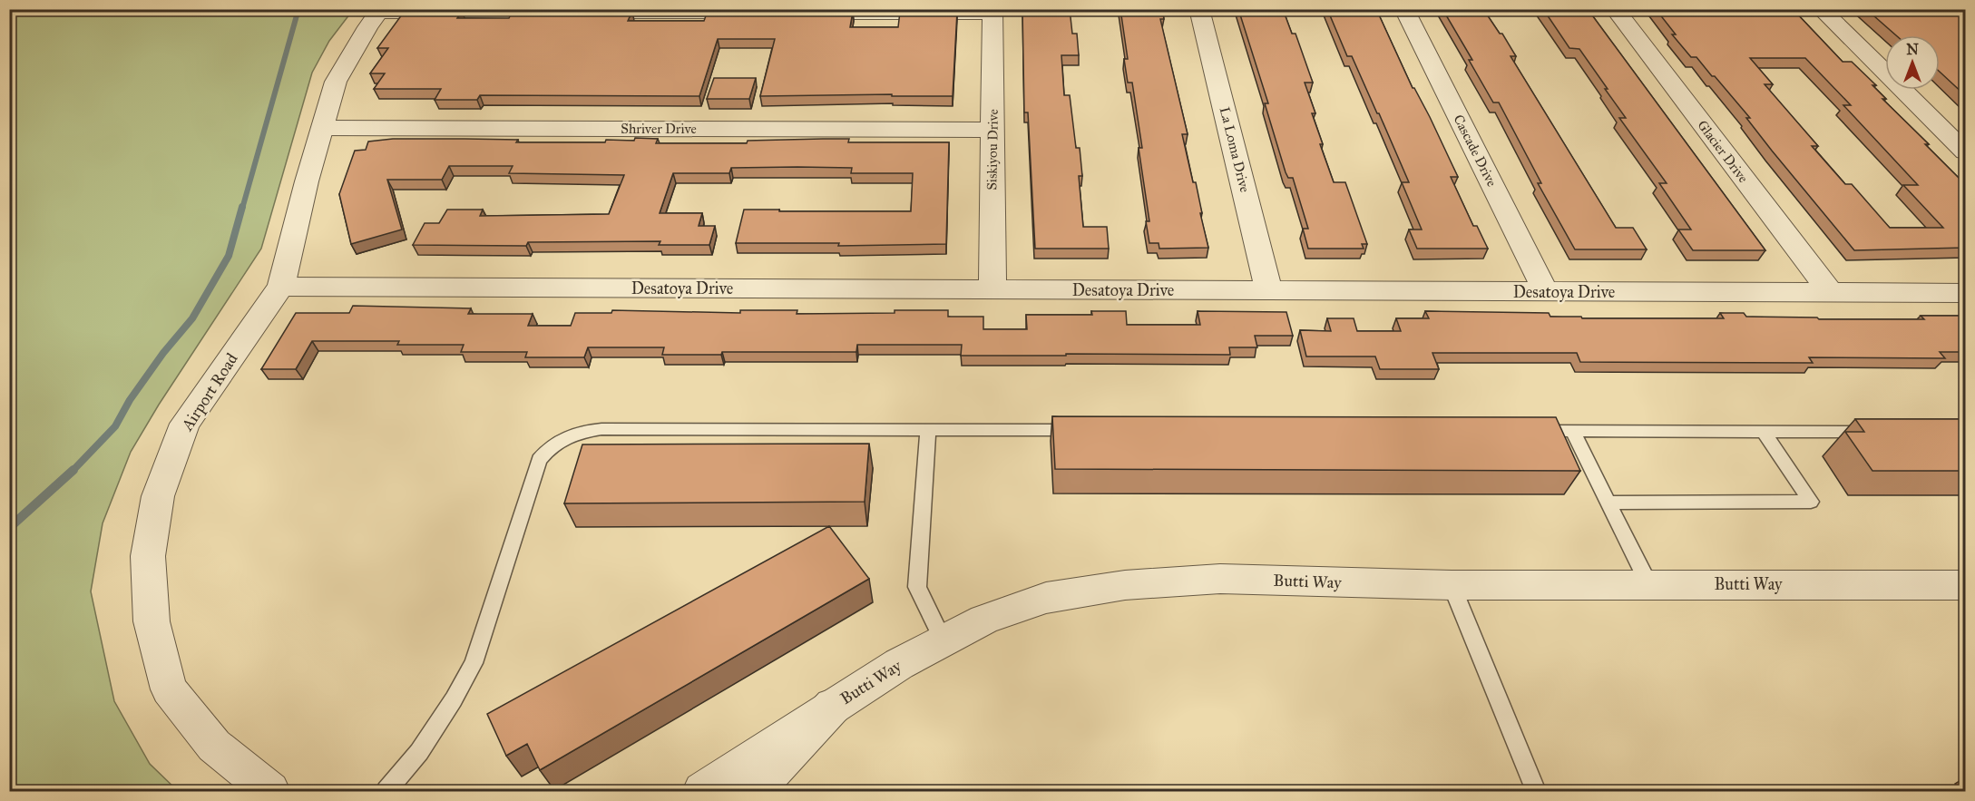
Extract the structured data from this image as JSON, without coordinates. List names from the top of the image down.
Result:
{
  "streets": {
    "street": [
      "Shriver Drive",
      "Siskiyou Drive",
      "La Loma Drive",
      "Cascade Drive",
      "Glacier Drive",
      "Desatoya Drive",
      "Airport Road",
      "Butti Way"
    ]
  },
  "crossings": [
    ["Shriver Drive", "Siskiyou Drive"],
    ["Shriver Drive", "Airport Road"],
    ["Siskiyou Drive", "Desatoya Drive"],
    ["La Loma Drive", "Desatoya Drive"],
    ["Cascade Drive", "Desatoya Drive"],
    ["Glacier Drive", "Desatoya Drive"],
    ["Desatoya Drive", "Airport Road"]
  ],
  "north": "top"
}
